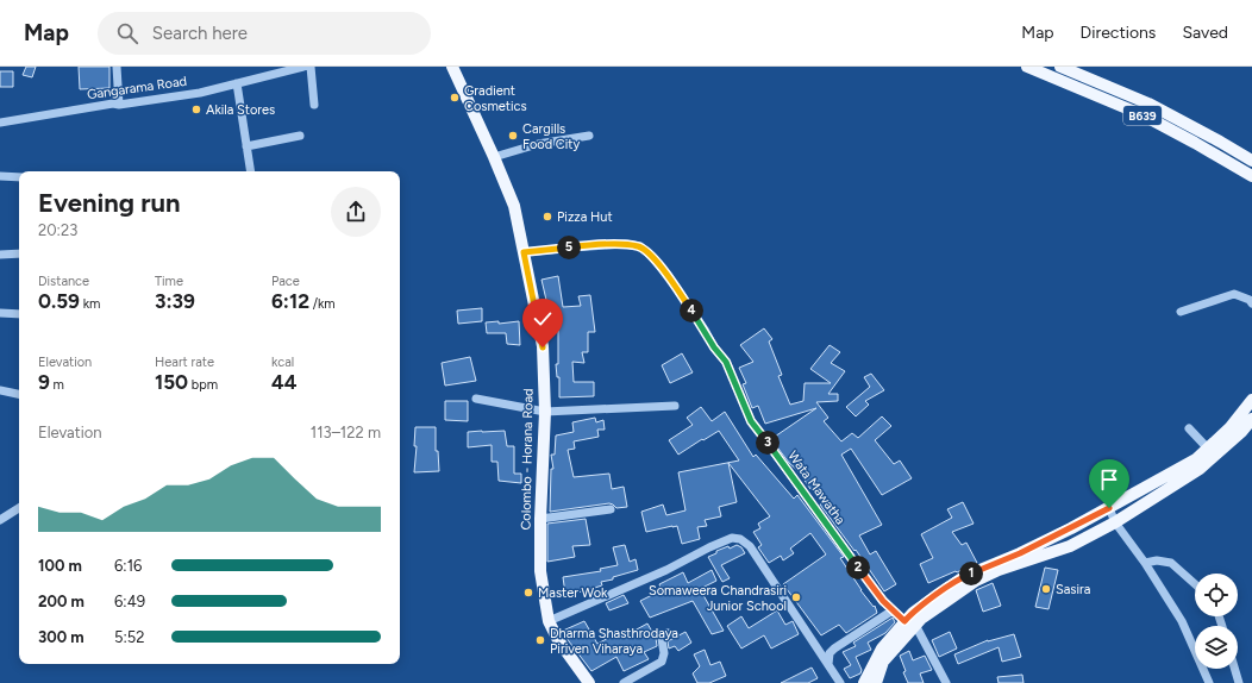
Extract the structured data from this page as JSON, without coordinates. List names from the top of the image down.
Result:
{
  "streets": {
    "main road": ["B639", "Colombo - Horana Road"],
    "street": ["Gangarama Road", "Wata Mawatha"]
  },
  "crossings": [
    ["Colombo - Horana Road", "Wata Mawatha"]
  ],
  "places": [
    "Gradient Cosmetics",
    "Akila Stores",
    "Cargills Food City",
    "Pizza Hut",
    "Sasira",
    "Master Wok",
    "Somaweera Chandrasiri Junior School",
    "Dharma Shasthrodaya Piriven Viharaya"
  ],
  "page": {
    "header": "Map",
    "search": "Search here",
    "nav": ["Map", "Directions", "Saved"],
    "heading": ["Evening run", "20:23"],
    "pins": [
      "5",
      "4",
      "3",
      "2",
      "1"
    ],
    "stats": [
      ["Distance", "0.59 km"],
      ["Time", "3:39"],
      ["Pace", "6:12 /km"],
      ["Elevation", "9 m"],
      ["Heart rate", "150 bpm"],
      ["kcal", "44"]
    ],
    "chart": ["Elevation", "113–122 m"],
    "list": [
      {
        "name": "100 m",
        "note": "6:16"
      },
      {
        "name": "200 m",
        "note": "6:49"
      },
      {
        "name": "300 m",
        "note": "5:52"
      }
    ]
  }
}
